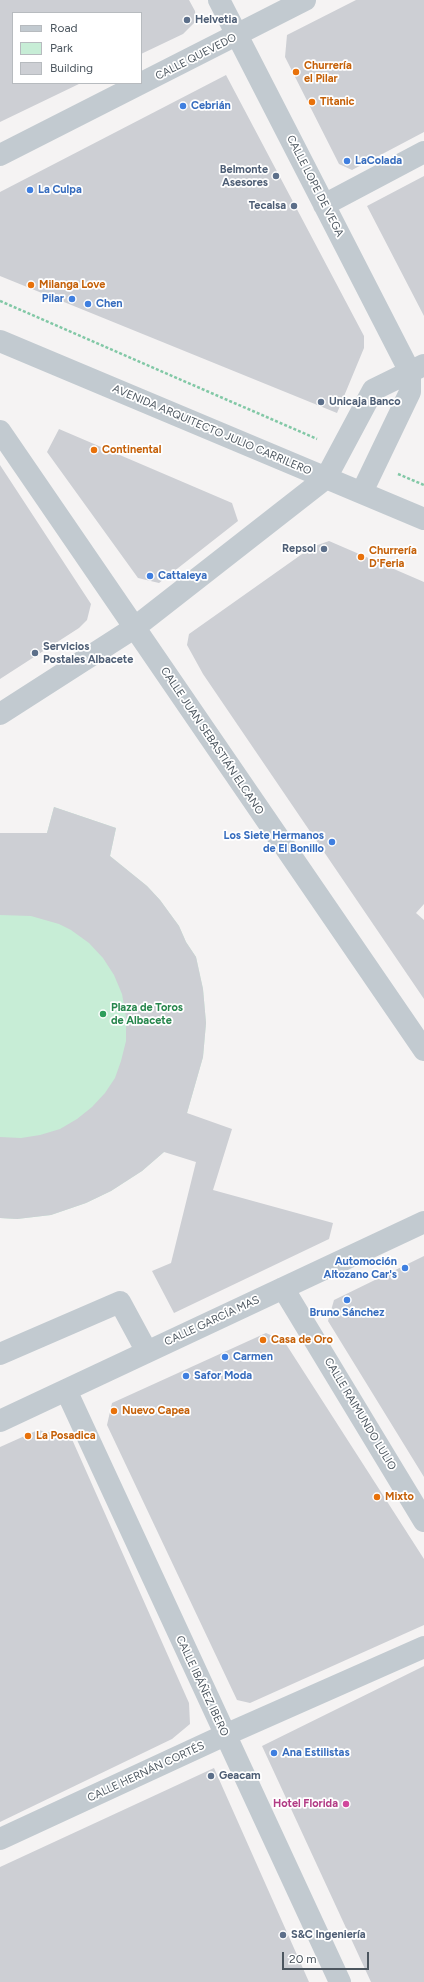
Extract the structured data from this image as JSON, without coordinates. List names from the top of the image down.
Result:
{
  "streets": {
    "street": [
      "CALLE QUEVEDO",
      "CALLE LOPE DE VEGA",
      "AVENIDA ARQUITECTO JULIO CARRILERO",
      "CALLE JUAN SEBASTIÁN ELCANO",
      "CALLE GARCÍA MAS",
      "CALLE RAIMUNDO LULIO",
      "CALLE IBÁÑEZ IBERO",
      "CALLE HERNÁN CORTÉS"
    ]
  },
  "crossings": [
    ["CALLE QUEVEDO", "CALLE LOPE DE VEGA"],
    ["CALLE GARCÍA MAS", "CALLE RAIMUNDO LULIO"],
    ["CALLE GARCÍA MAS", "CALLE IBÁÑEZ IBERO"],
    ["CALLE IBÁÑEZ IBERO", "CALLE HERNÁN CORTÉS"]
  ],
  "places": [
    "Helvetia",
    "Churrería el Pilar",
    "Titanic",
    "Cebrián",
    "LaColada",
    "Belmonte Asesores",
    "La Culpa",
    "Tecalsa",
    "Milanga Love",
    "Pilar",
    "Chen",
    "Unicaja Banco",
    "Continental",
    "Repsol",
    "Churrería D'Feria",
    "Cattaleya",
    "Servicios Postales Albacete",
    "Los Siete Hermanos de El Bonillo",
    "Plaza de Toros de Albacete",
    "Automoción Altozano Car's",
    "Bruno Sánchez",
    "Casa de Oro",
    "Carmen",
    "Safor Moda",
    "Nuevo Capea",
    "La Posadica",
    "Mixto",
    "Ana Estilistas",
    "Geacam",
    "Hotel Florida",
    "S&C Ingeniería"
  ],
  "legend": ["Road", "Park", "Building"],
  "scale_bar": "20 m"
}
